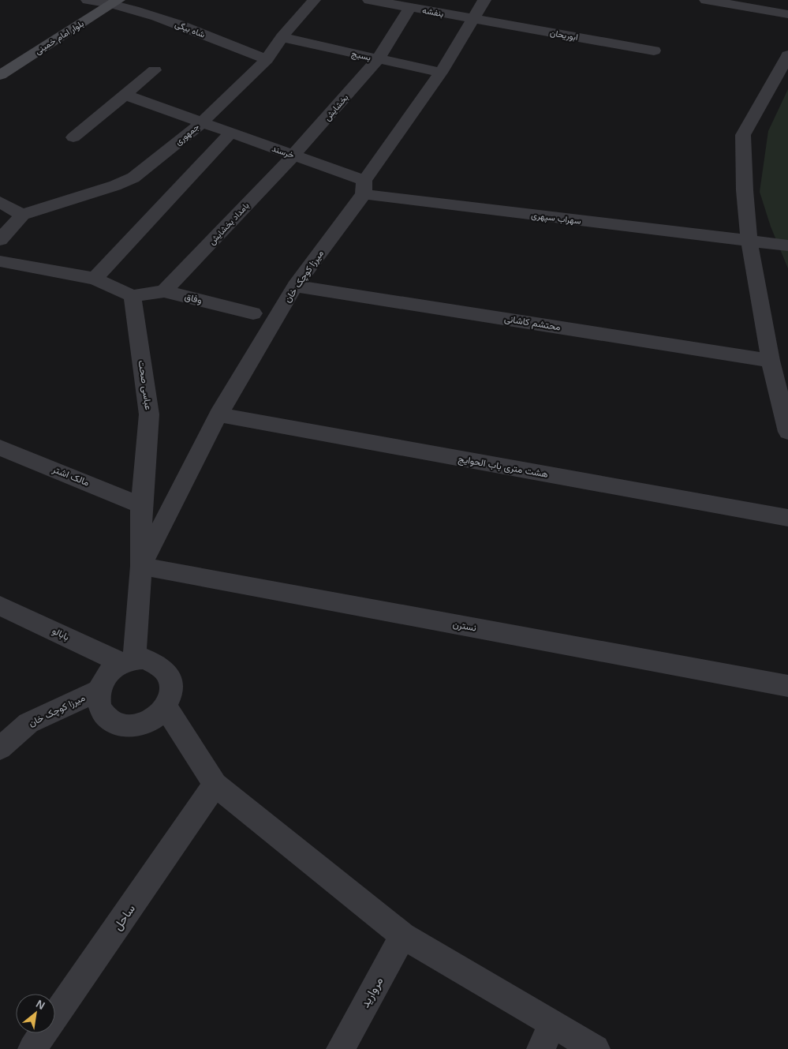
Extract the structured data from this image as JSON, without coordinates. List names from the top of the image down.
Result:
{
  "streets": {
    "street": [
      "بنفشه",
      "شاه بیگی",
      "ابوریحان",
      "بلوار امام خمینی",
      "بسیج",
      "بخشایش",
      "جمهوری",
      "خرسند",
      "سهراب سپهری",
      "بامداد بخشایش",
      "میرزا کوچک خان",
      "وفاق",
      "محتشم کاشانی",
      "عباسی صحت",
      "هشت متری باب الحوایج",
      "مالک اشتر",
      "نسترن",
      "بابالو",
      "ساحل",
      "مروارید"
    ]
  },
  "crossings": [
    ["بنفشه", "ابوریحان"],
    ["بنفشه", "بخشایش"],
    ["بنفشه", "میرزا کوچک خان"],
    ["شاه بیگی", "بلوار امام خمینی"],
    ["شاه بیگی", "جمهوری"],
    ["ابوریحان", "میرزا کوچک خان"],
    ["بسیج", "بخشایش"],
    ["بسیج", "جمهوری"],
    ["بسیج", "میرزا کوچک خان"],
    ["بخشایش", "خرسند"],
    ["بخشایش", "بامداد بخشایش"],
    ["جمهوری", "خرسند"],
    ["خرسند", "سهراب سپهری"],
    ["خرسند", "بامداد بخشایش"],
    ["خرسند", "میرزا کوچک خان"],
    ["سهراب سپهری", "میرزا کوچک خان"],
    ["بامداد بخشایش", "وفاق"],
    ["میرزا کوچک خان", "محتشم کاشانی"],
    ["میرزا کوچک خان", "عباسی صحت"],
    ["میرزا کوچک خان", "هشت متری باب الحوایج"],
    ["میرزا کوچک خان", "نسترن"],
    ["میرزا کوچک خان", "بابالو"],
    ["وفاق", "عباسی صحت"],
    ["عباسی صحت", "مالک اشتر"],
    ["عباسی صحت", "نسترن"],
    ["عباسی صحت", "بابالو"]
  ],
  "north": "top right"
}
